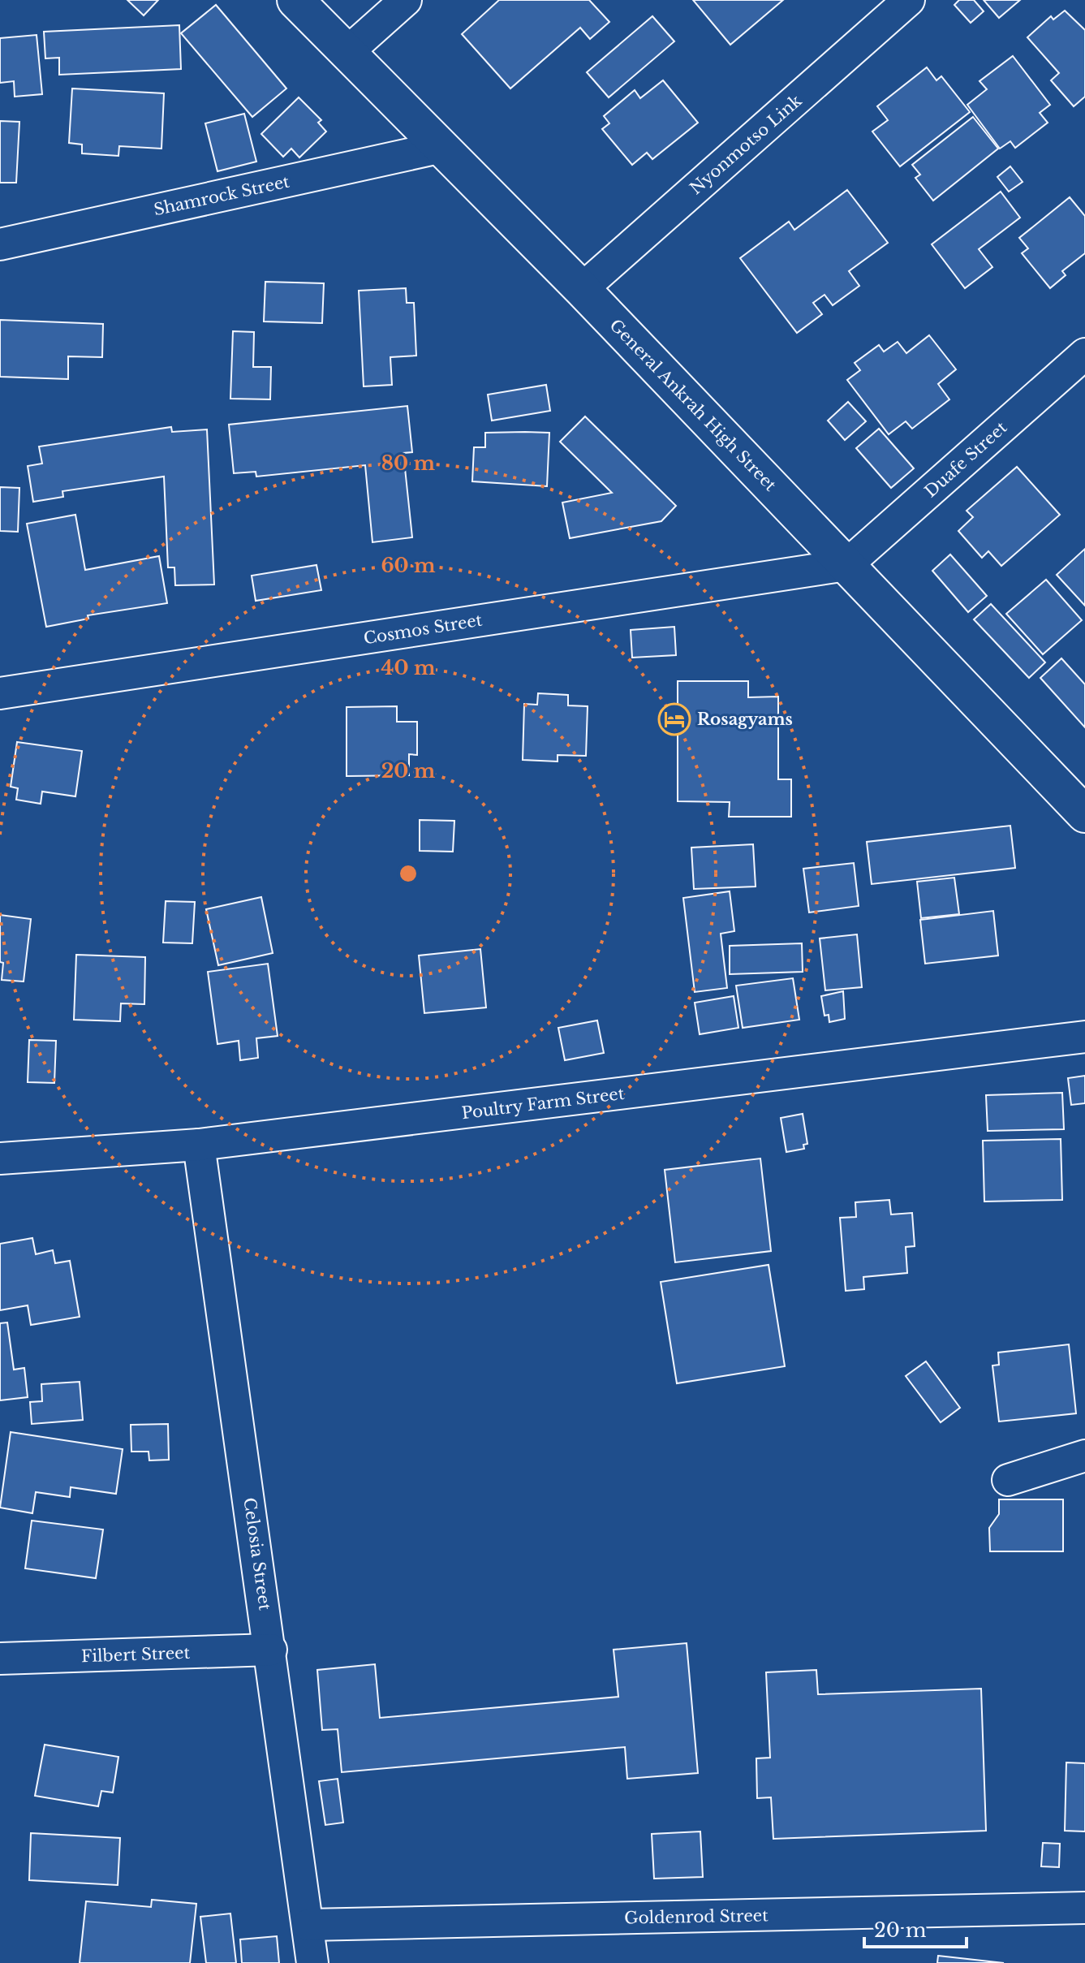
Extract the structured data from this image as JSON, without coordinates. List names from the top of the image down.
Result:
{
  "streets": {
    "main road": ["General Ankrah High Street"],
    "street": [
      "Nyonmotso Link",
      "Shamrock Street",
      "Duafe Street",
      "Cosmos Street",
      "Poultry Farm Street",
      "Celosia Street",
      "Filbert Street",
      "Goldenrod Street"
    ]
  },
  "crossings": [
    ["Nyonmotso Link", "General Ankrah High Street"],
    ["Shamrock Street", "General Ankrah High Street"],
    ["General Ankrah High Street", "Duafe Street"],
    ["General Ankrah High Street", "Cosmos Street"],
    ["Duafe Street", "Cosmos Street"],
    ["Poultry Farm Street", "Celosia Street"],
    ["Celosia Street", "Filbert Street"],
    ["Celosia Street", "Goldenrod Street"]
  ],
  "places": {
    "hotel": ["Rosagyams"]
  },
  "scale_bar": "20 m",
  "rings": [
    "80 m",
    "60 m",
    "40 m",
    "20 m"
  ]
}
